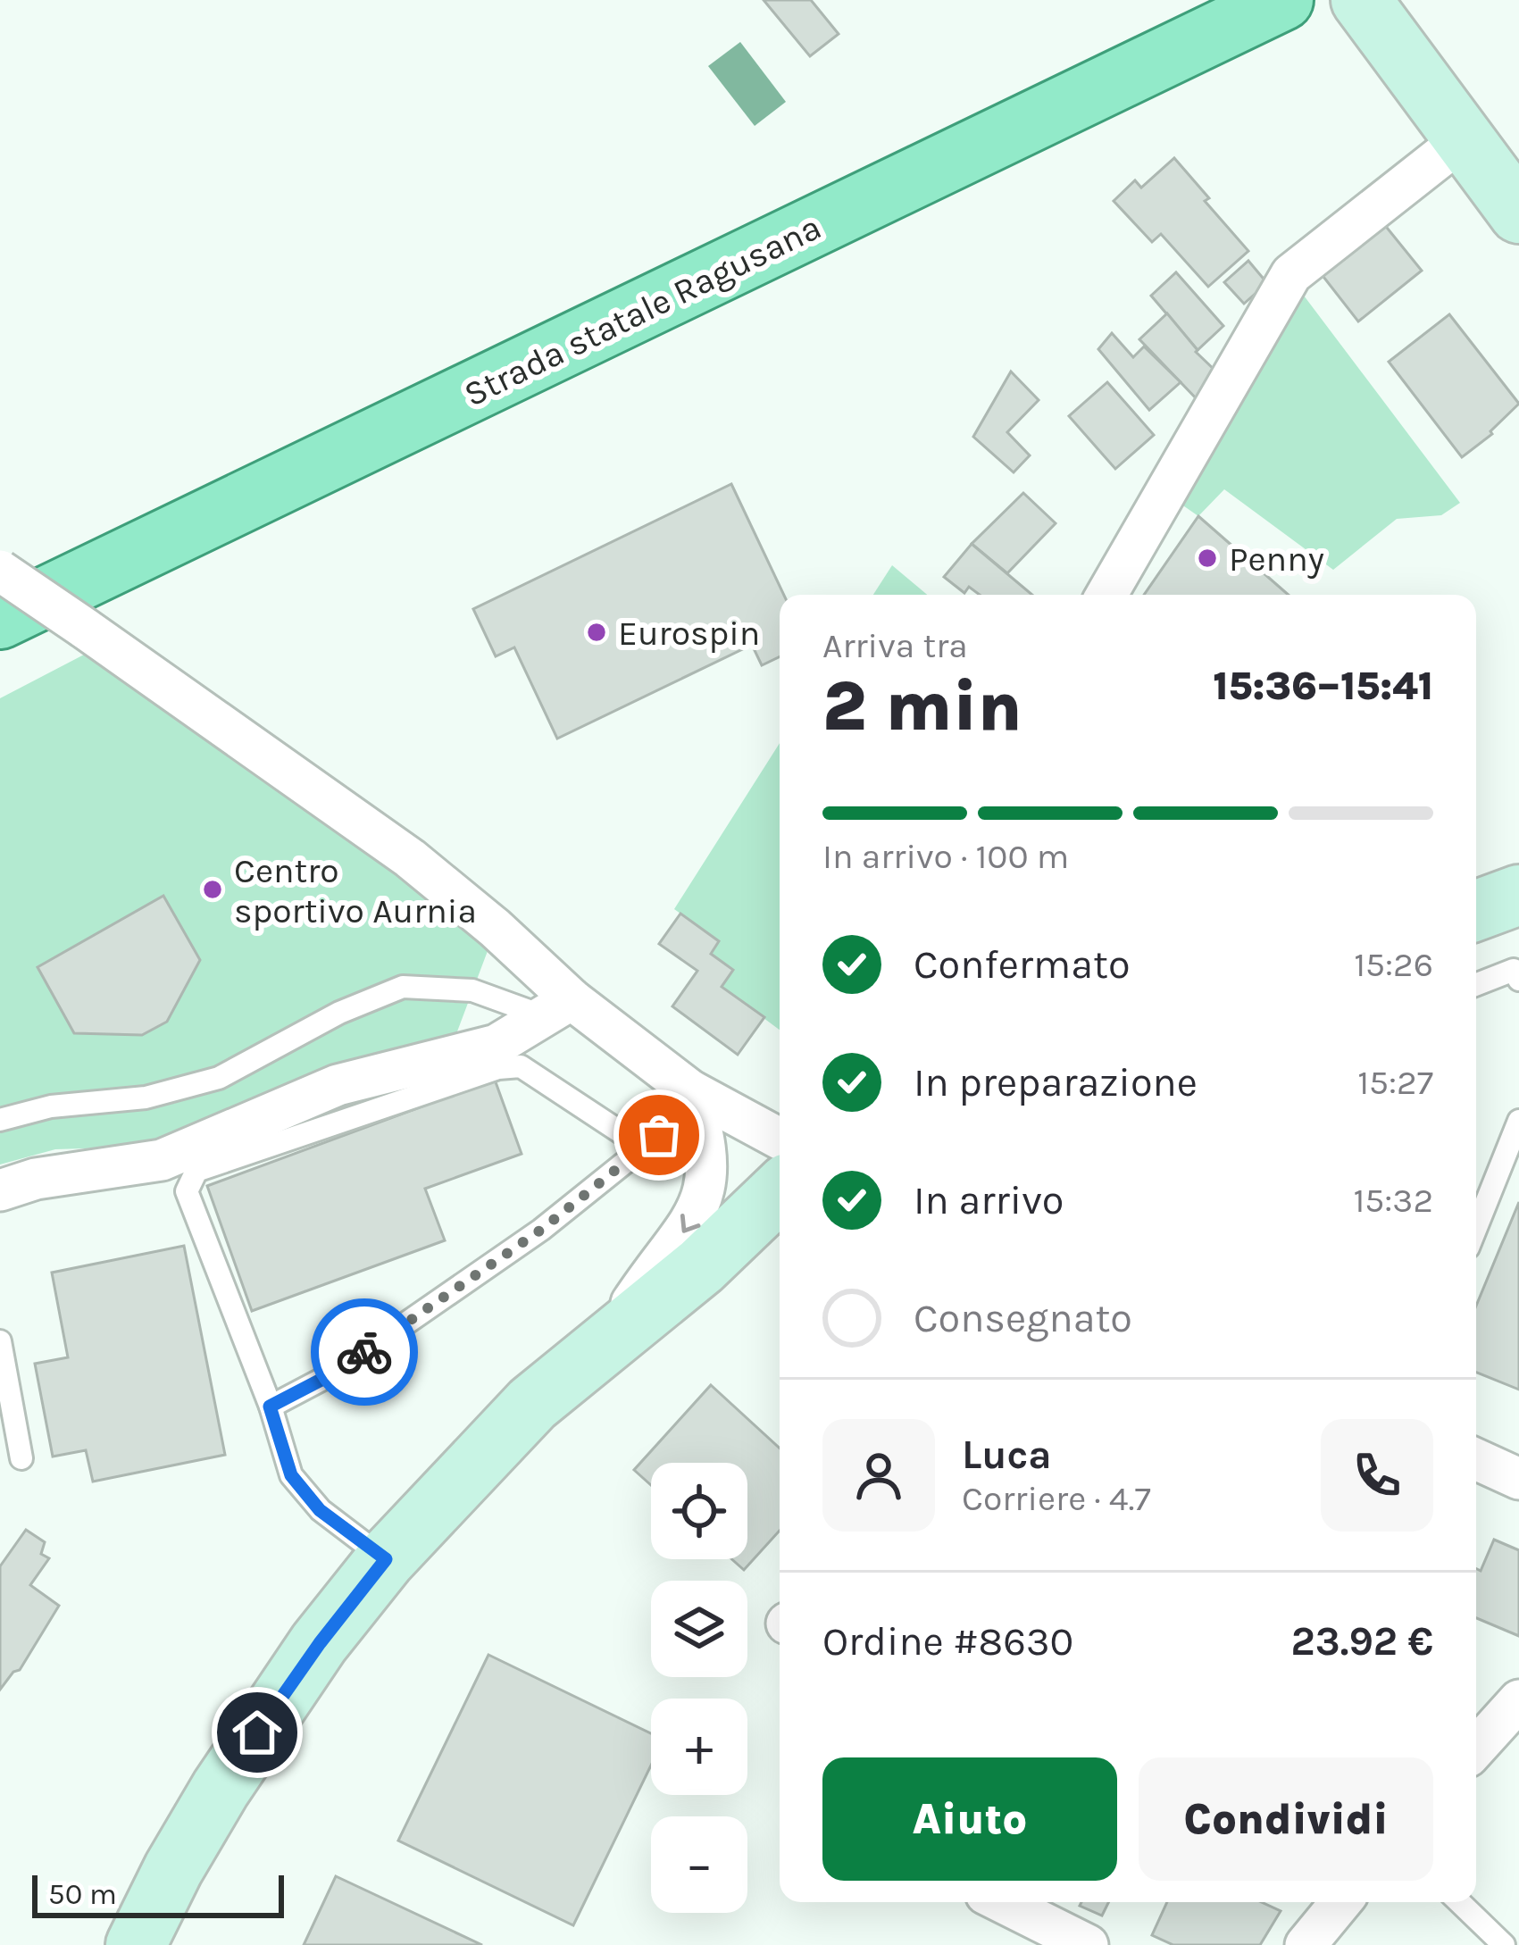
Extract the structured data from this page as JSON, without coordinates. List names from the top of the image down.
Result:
{
  "streets": {
    "main road": ["Strada statale Ragusana"]
  },
  "places": ["Penny", "Eurospin", "Centro sportivo Aurnia"],
  "scale_bar": "50 m",
  "page": {
    "heading": ["2 min", "Arriva tra", "15:36–15:41"],
    "panel": [
      "Luca",
      "Corriere · 4.7",
      "Ordine #8630",
      "23.92 €"
    ],
    "bar": "In arrivo · 100 m",
    "list": [
      ["Confermato", "15:26"],
      ["In preparazione", "15:27"],
      ["In arrivo", "15:32"],
      "Consegnato"
    ],
    "map_buttons": ["+", "−"],
    "buttons": ["Aiuto", "Condividi"],
    "scale": "50 m"
  }
}
